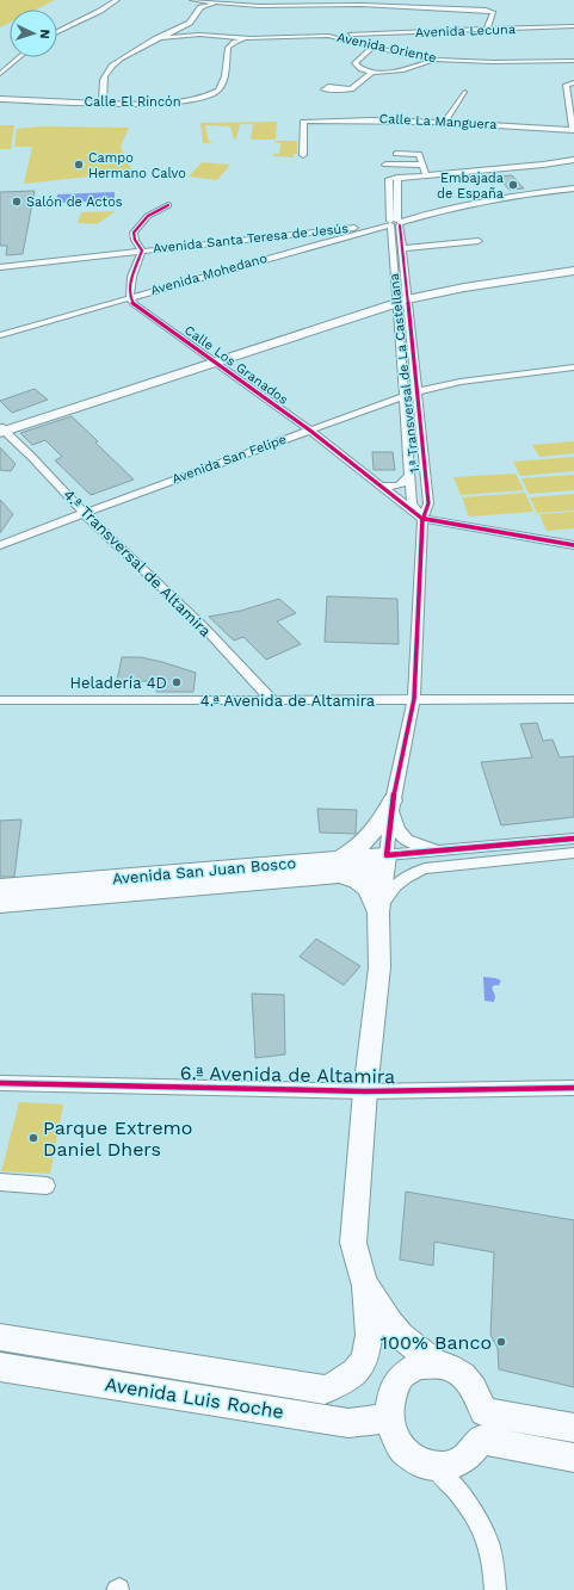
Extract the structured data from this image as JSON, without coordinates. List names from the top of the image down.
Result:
{
  "streets": {
    "main road": ["Avenida San Juan Bosco", "Avenida Luis Roche"],
    "street": [
      "Avenida Lecuna",
      "Avenida Oriente",
      "Calle El Rincón",
      "Calle La Manguera",
      "Avenida Santa Teresa de Jesús",
      "Avenida Mohedano",
      "Calle Los Granados",
      "1.ª Transversal de La Castellana",
      "Avenida San Felipe",
      "4.ª Transversal de Altamira",
      "4.ª Avenida de Altamira",
      "6.ª Avenida de Altamira"
    ]
  },
  "crossings": [
    ["Avenida Lecuna", "Avenida Oriente"],
    ["Avenida Santa Teresa de Jesús", "Avenida Mohedano"],
    ["Avenida Santa Teresa de Jesús", "1.ª Transversal de La Castellana"],
    ["Avenida Mohedano", "Calle Los Granados"],
    ["Avenida Mohedano", "1.ª Transversal de La Castellana"],
    ["Calle Los Granados", "1.ª Transversal de La Castellana"],
    ["Calle Los Granados", "Avenida San Felipe"],
    ["1.ª Transversal de La Castellana", "Avenida San Felipe"],
    ["Avenida San Felipe", "4.ª Transversal de Altamira"],
    ["4.ª Transversal de Altamira", "4.ª Avenida de Altamira"]
  ],
  "places": [
    "Campo Hermano Calvo",
    "Embajada de España",
    "Salón de Actos",
    "Heladería 4D",
    "Parque Extremo Daniel Dhers",
    "100% Banco"
  ],
  "north": "right"
}
